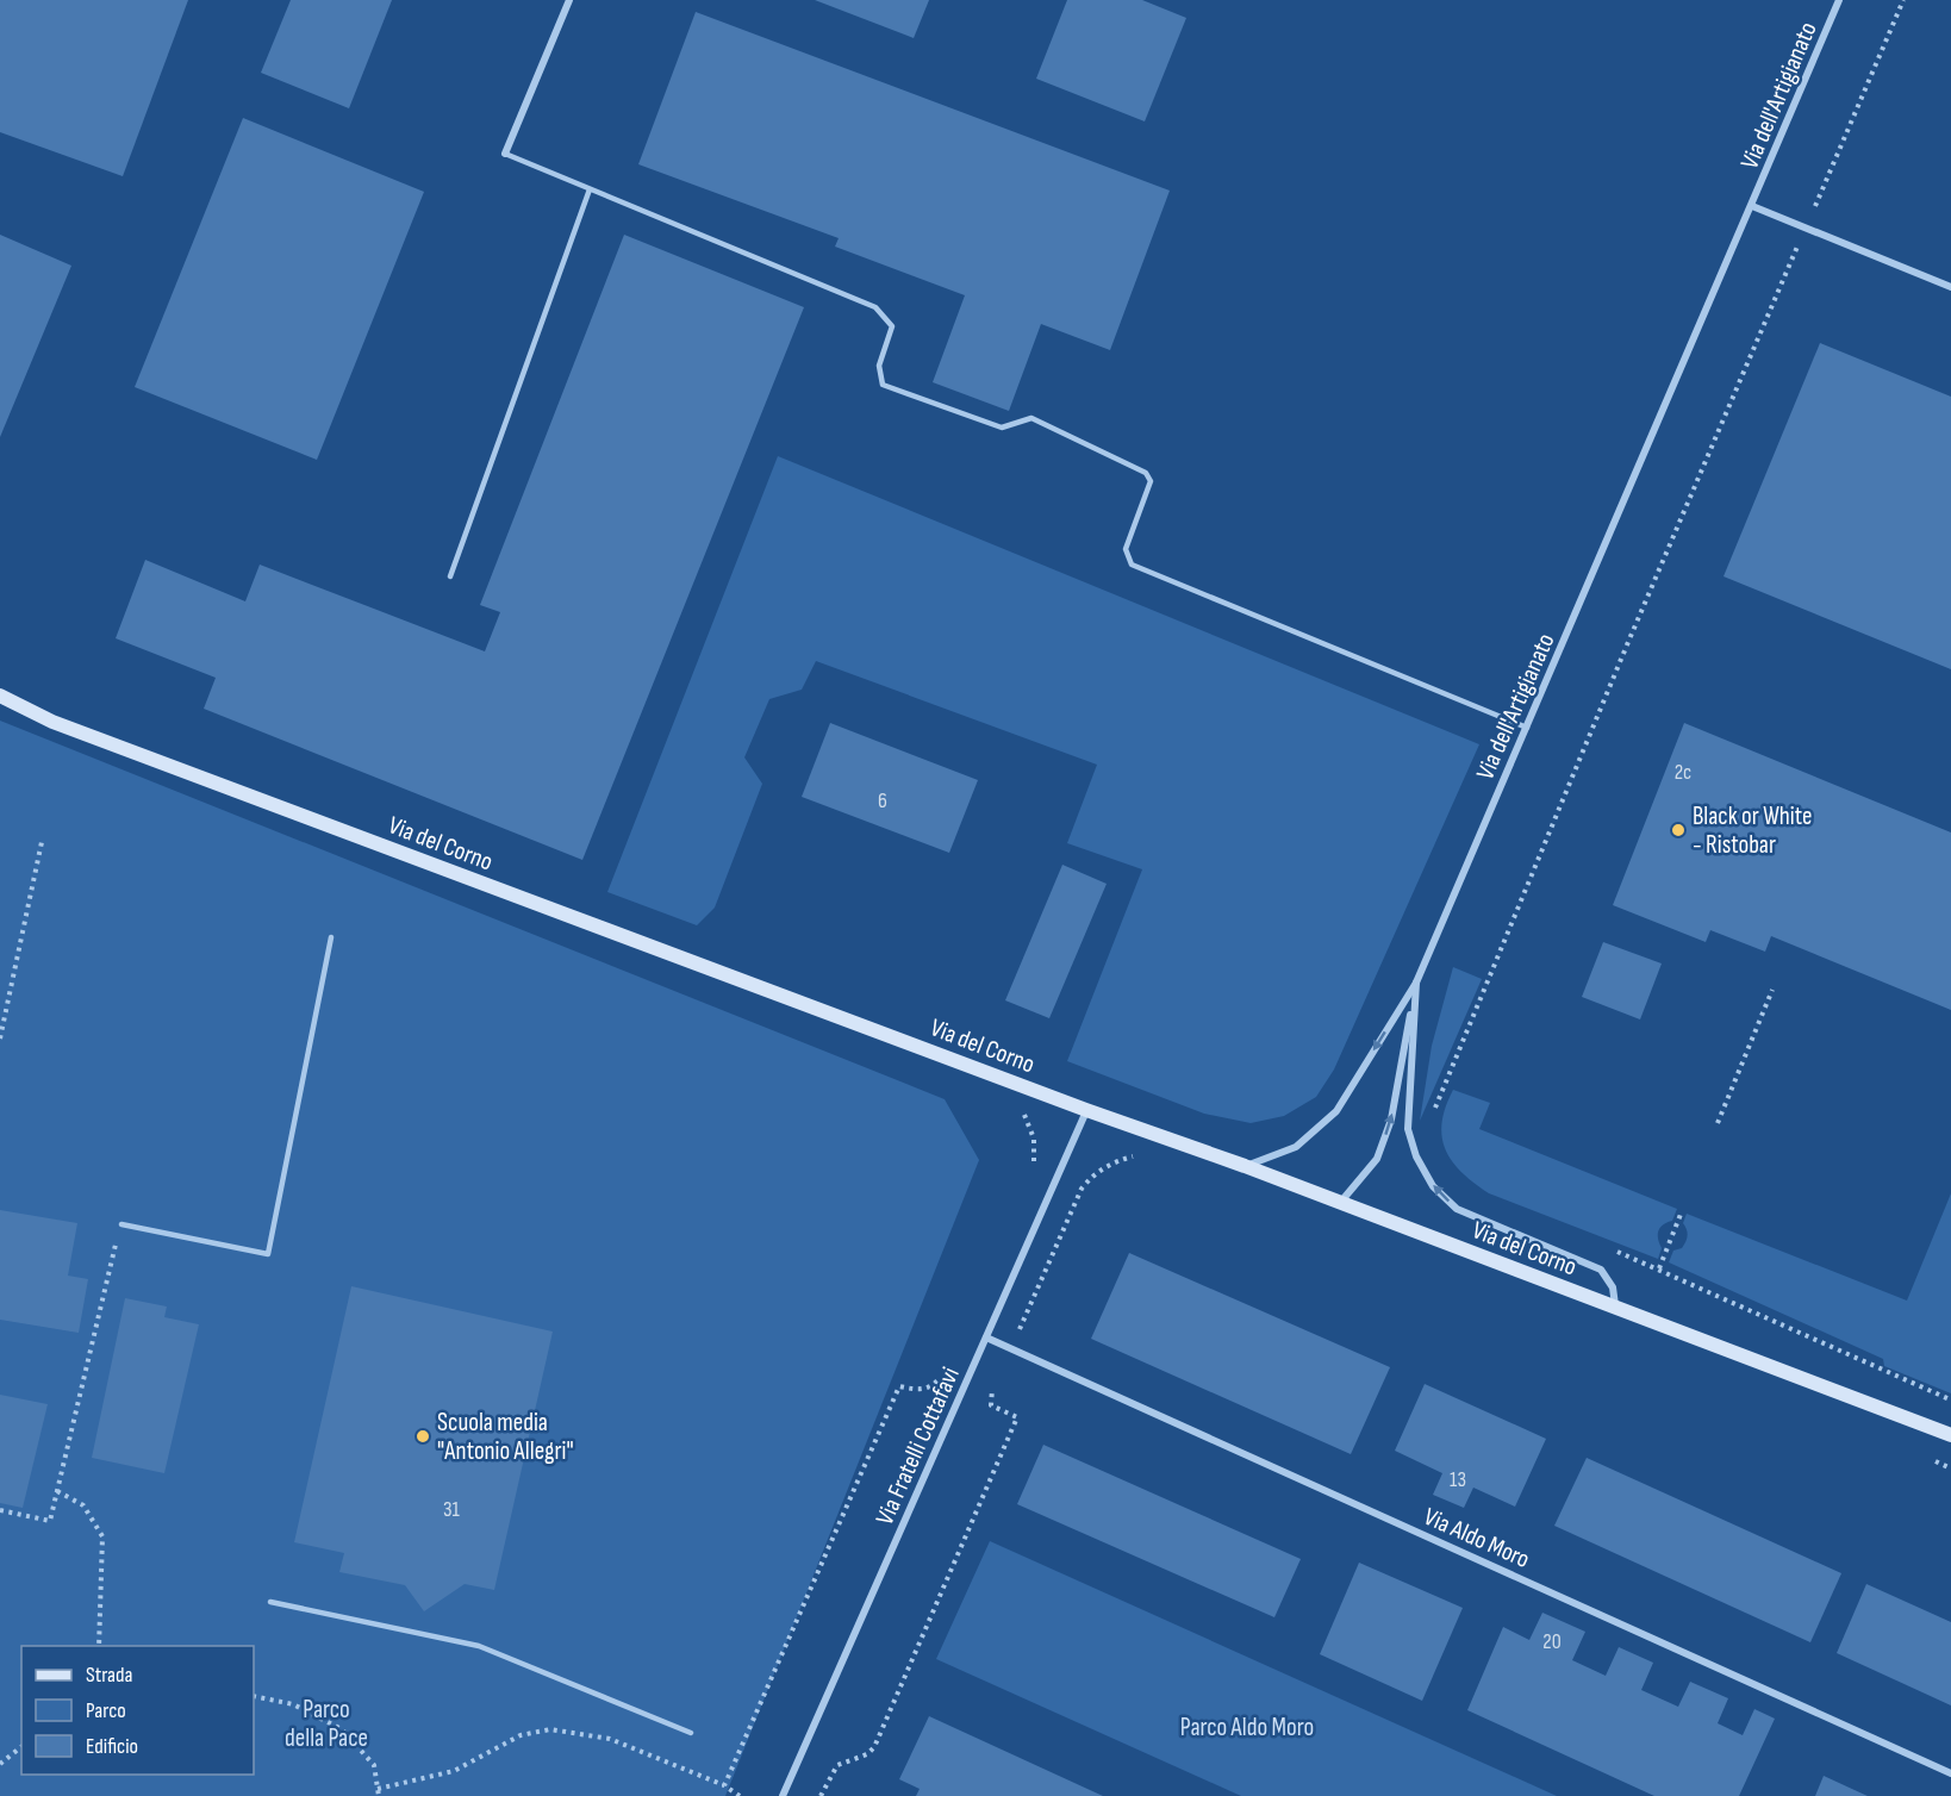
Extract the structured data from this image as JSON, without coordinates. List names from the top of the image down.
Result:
{
  "streets": {
    "street": [
      "Via dell'Artigianato",
      "Via del Corno",
      "Via Fratelli Cottafavi",
      "Via Aldo Moro"
    ]
  },
  "crossings": [
    ["Via dell'Artigianato", "Via del Corno"],
    ["Via del Corno", "Via Fratelli Cottafavi"],
    ["Via Fratelli Cottafavi", "Via Aldo Moro"]
  ],
  "parks": ["Parco della Pace", "Parco Aldo Moro"],
  "places": ["Black or White - Ristobar", "Scuola media \"Antonio Allegri\""],
  "house_numbers": [
    "2c",
    "6",
    "13",
    "31",
    "20"
  ],
  "legend": ["Strada", "Parco", "Edificio"]
}
